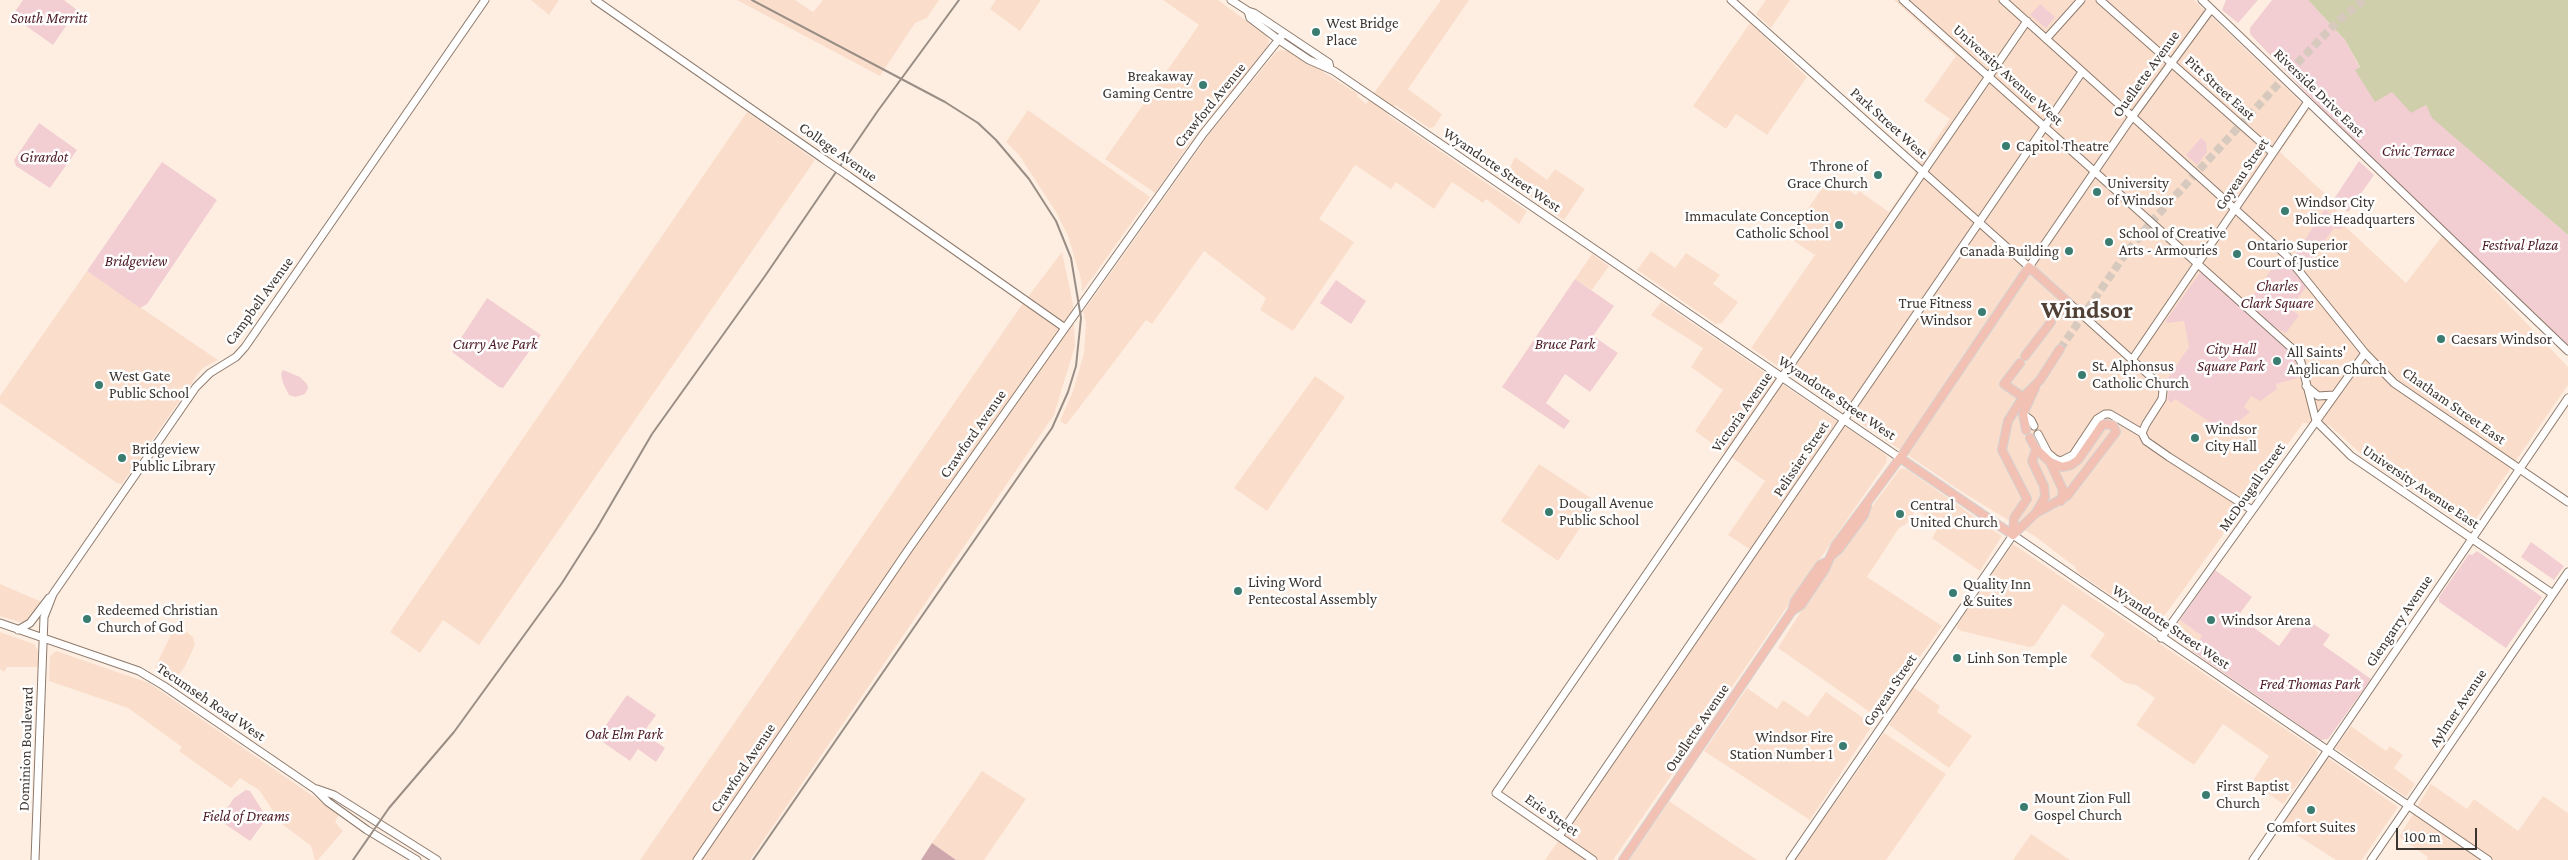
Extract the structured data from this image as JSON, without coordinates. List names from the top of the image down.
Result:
{
  "streets": {
    "main road": ["Ouellette Avenue", "Wyandotte Street West"],
    "street": [
      "University Avenue West",
      "Pitt Street East",
      "Riverside Drive East",
      "Crawford Avenue",
      "Park Street West",
      "College Avenue",
      "Goyeau Street",
      "Campbell Avenue",
      "Chatham Street East",
      "Victoria Avenue",
      "Pelissier Street",
      "McDougall Street",
      "University Avenue East",
      "Glengarry Avenue",
      "Tecumseh Road West",
      "Aylmer Avenue",
      "Dominion Boulevard",
      "Erie Street"
    ]
  },
  "crossings": [
    ["Ouellette Avenue", "University Avenue West"],
    ["Ouellette Avenue", "Pitt Street East"],
    ["Ouellette Avenue", "Riverside Drive East"],
    ["Ouellette Avenue", "Park Street West"],
    ["Ouellette Avenue", "Wyandotte Street West"],
    ["Ouellette Avenue", "Chatham Street East"],
    ["University Avenue West", "Victoria Avenue"],
    ["University Avenue West", "Pelissier Street"],
    ["Pitt Street East", "Goyeau Street"],
    ["Riverside Drive East", "Goyeau Street"],
    ["Crawford Avenue", "College Avenue"],
    ["Crawford Avenue", "Wyandotte Street West"],
    ["Park Street West", "Victoria Avenue"],
    ["Park Street West", "Pelissier Street"],
    ["Wyandotte Street West", "Goyeau Street"],
    ["Wyandotte Street West", "Victoria Avenue"],
    ["Wyandotte Street West", "Pelissier Street"],
    ["Wyandotte Street West", "McDougall Street"],
    ["Wyandotte Street West", "Glengarry Avenue"],
    ["Wyandotte Street West", "Aylmer Avenue"],
    ["Goyeau Street", "Chatham Street East"],
    ["Campbell Avenue", "Tecumseh Road West"],
    ["Campbell Avenue", "Dominion Boulevard"],
    ["Chatham Street East", "Victoria Avenue"],
    ["Chatham Street East", "Pelissier Street"],
    ["Chatham Street East", "McDougall Street"],
    ["Chatham Street East", "Glengarry Avenue"],
    ["Victoria Avenue", "Erie Street"],
    ["Pelissier Street", "Erie Street"],
    ["McDougall Street", "University Avenue East"],
    ["University Avenue East", "Glengarry Avenue"],
    ["University Avenue East", "Aylmer Avenue"],
    ["Tecumseh Road West", "Dominion Boulevard"]
  ],
  "districts": ["Windsor"],
  "parks": [
    "South Merritt",
    "Civic Terrace",
    "Girardot",
    "Festival Plaza",
    "Bridgeview",
    "Charles Clark Square",
    "Curry Ave Park",
    "Bruce Park",
    "City Hall Square Park",
    "Fred Thomas Park",
    "Oak Elm Park",
    "Field of Dreams"
  ],
  "places": [
    "West Bridge Place",
    "Breakaway Gaming Centre",
    "Capitol Theatre",
    "Throne of Grace Church",
    "University of Windsor",
    "Windsor City Police Headquarters",
    "Immaculate Conception Catholic School",
    "School of Creative Arts - Armouries",
    "Canada Building",
    "Ontario Superior Court of Justice",
    "True Fitness Windsor",
    "Caesars Windsor",
    "All Saints' Anglican Church",
    "St. Alphonsus Catholic Church",
    "West Gate Public School",
    "Windsor City Hall",
    "Bridgeview Public Library",
    "Dougall Avenue Public School",
    "Central United Church",
    "Living Word Pentecostal Assembly",
    "Quality Inn & Suites",
    "Redeemed Christian Church of God",
    "Windsor Arena",
    "Linh Son Temple",
    "Windsor Fire Station Number 1",
    "First Baptist Church",
    "Mount Zion Full Gospel Church",
    "Comfort Suites"
  ],
  "scale_bar": "100 m"
}
